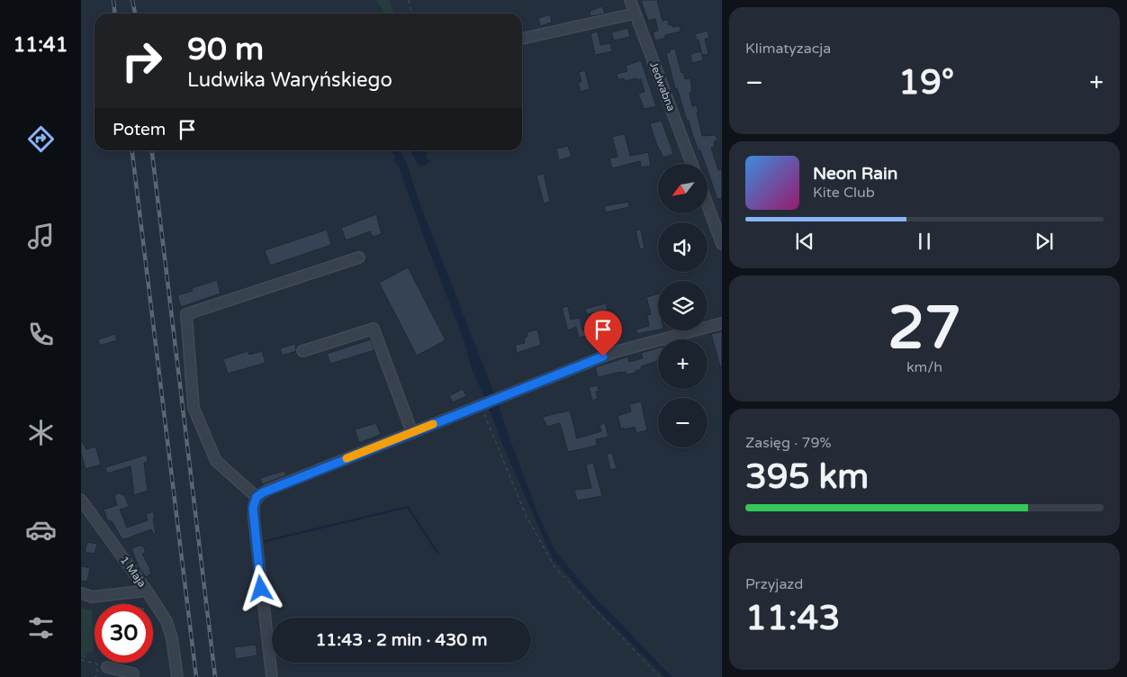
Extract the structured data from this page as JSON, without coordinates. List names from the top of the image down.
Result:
{
  "streets": {
    "street": ["Jedwabna", "1 Maja"]
  },
  "north": "bottom left",
  "page": {
    "tabs": "11:41",
    "tile": [
      "Klimatyzacja",
      ["27", "km/h"],
      ["Zasięg · 79%", "395 km"],
      ["Przyjazd", "11:43"]
    ],
    "turn": ["90 m", "Ludwika Waryńskiego"],
    "heat": ["−", "19°", "+"],
    "then": "Potem",
    "song": ["Neon Rain", "Kite Club"],
    "map_buttons": ["+", "−"],
    "limit": "30",
    "trip": "11:43 · 2 min · 430 m"
  }
}
